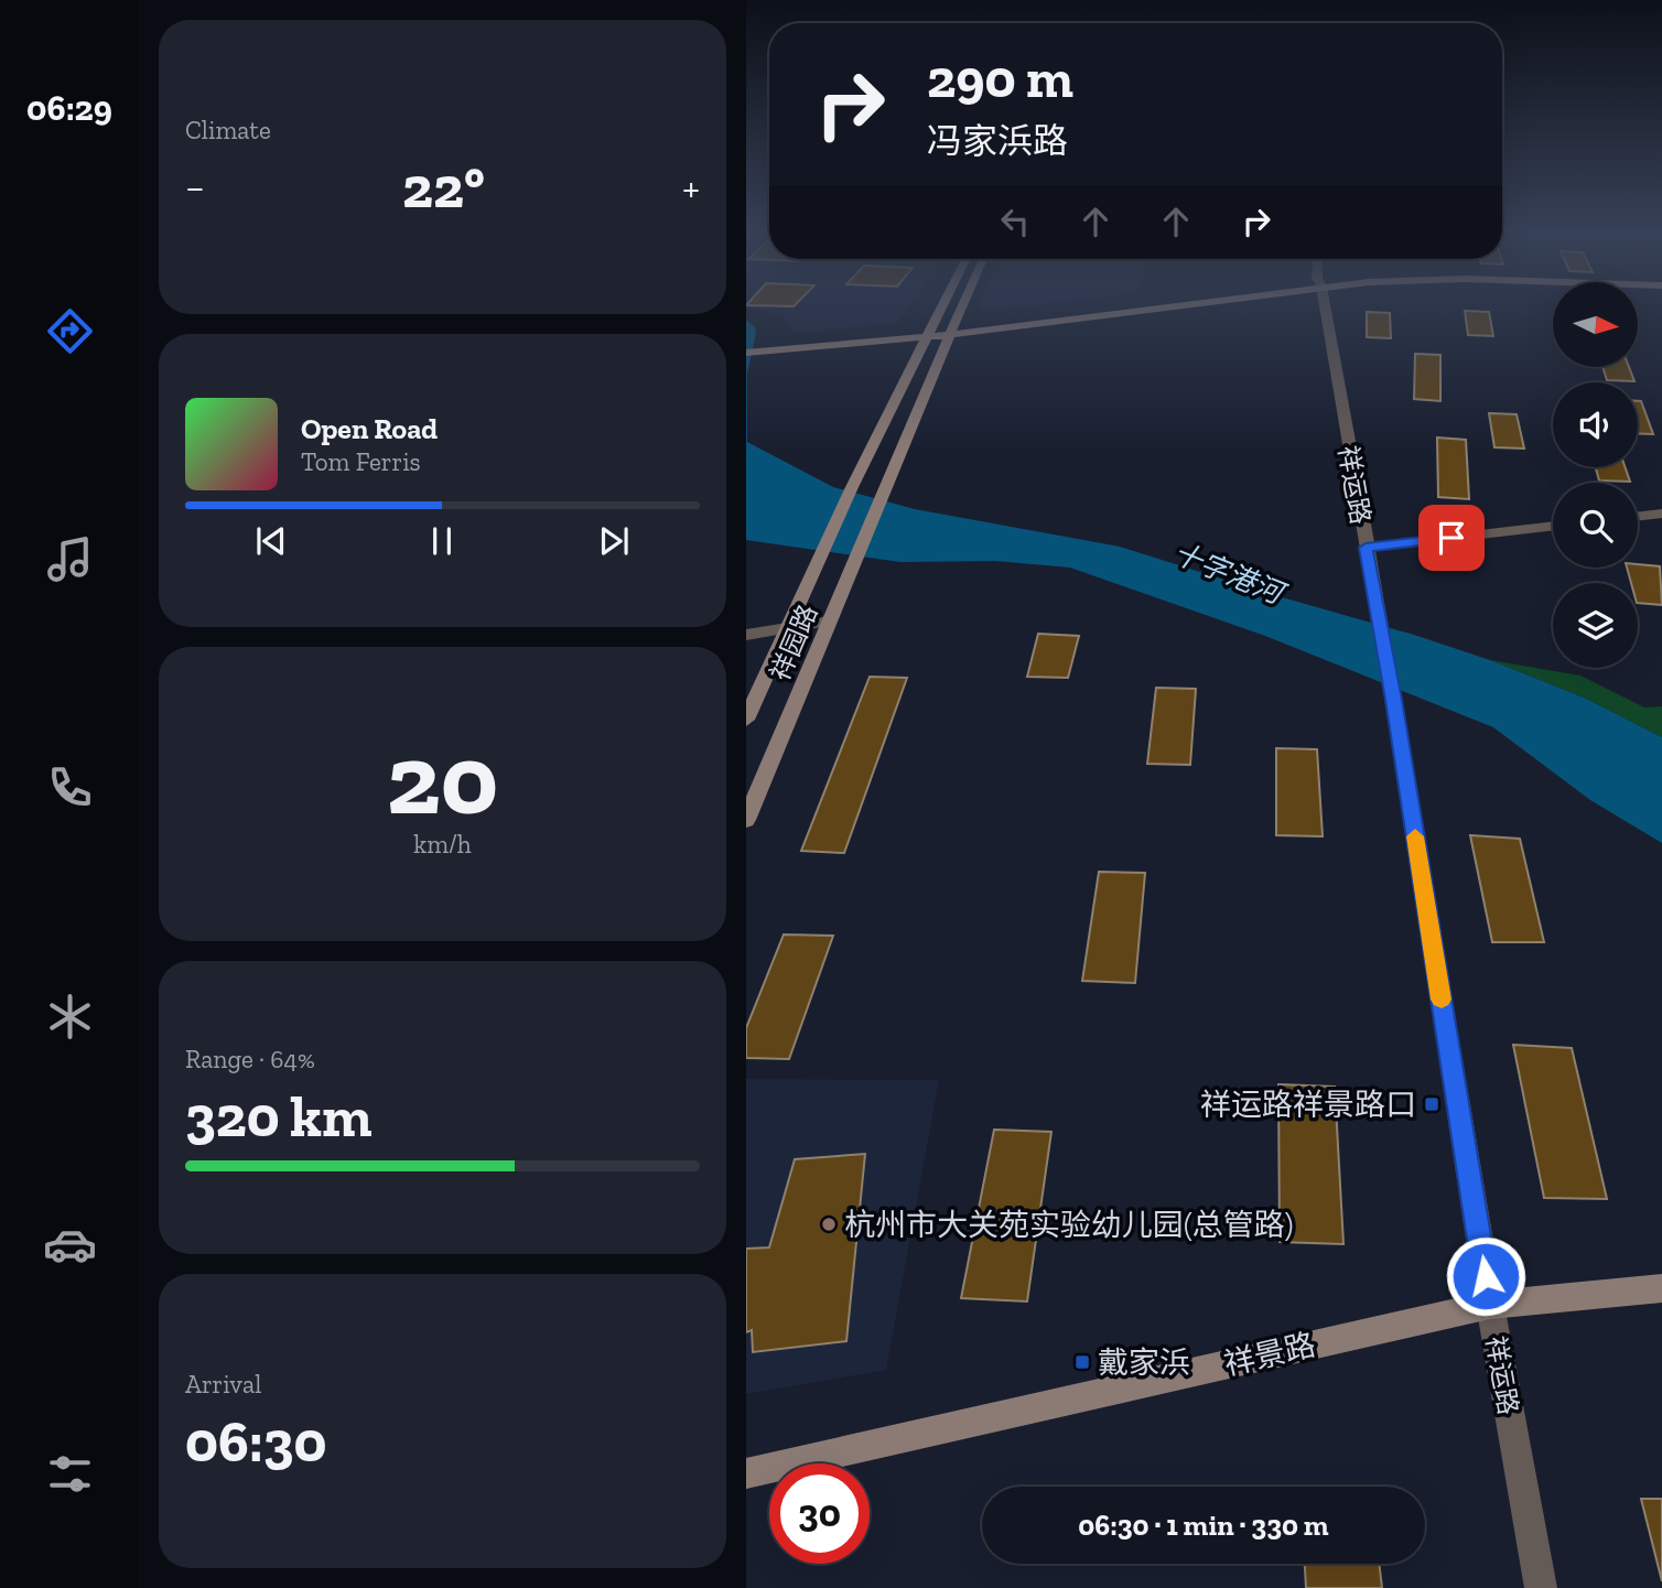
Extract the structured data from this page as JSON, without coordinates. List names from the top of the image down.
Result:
{
  "streets": {
    "street": ["祥运路", "祥园路", "祥景路"]
  },
  "crossings": [
    ["祥运路", "祥景路"]
  ],
  "water": ["十字港河"],
  "places": {
    "transit": ["祥运路祥景路口", "戴家浜"],
    "other": ["杭州市大关苑实验幼儿园(总管路)"]
  },
  "north": "right",
  "page": {
    "tabs": "06:29",
    "tile": [
      "Climate",
      ["20", "km/h"],
      ["Range · 64%", "320 km"],
      ["Arrival", "06:30"]
    ],
    "turn": ["290 m", "冯家浜路"],
    "heat": ["−", "22°", "+"],
    "song": ["Open Road", "Tom Ferris"],
    "limit": "30",
    "trip": "06:30 · 1 min · 330 m"
  }
}
